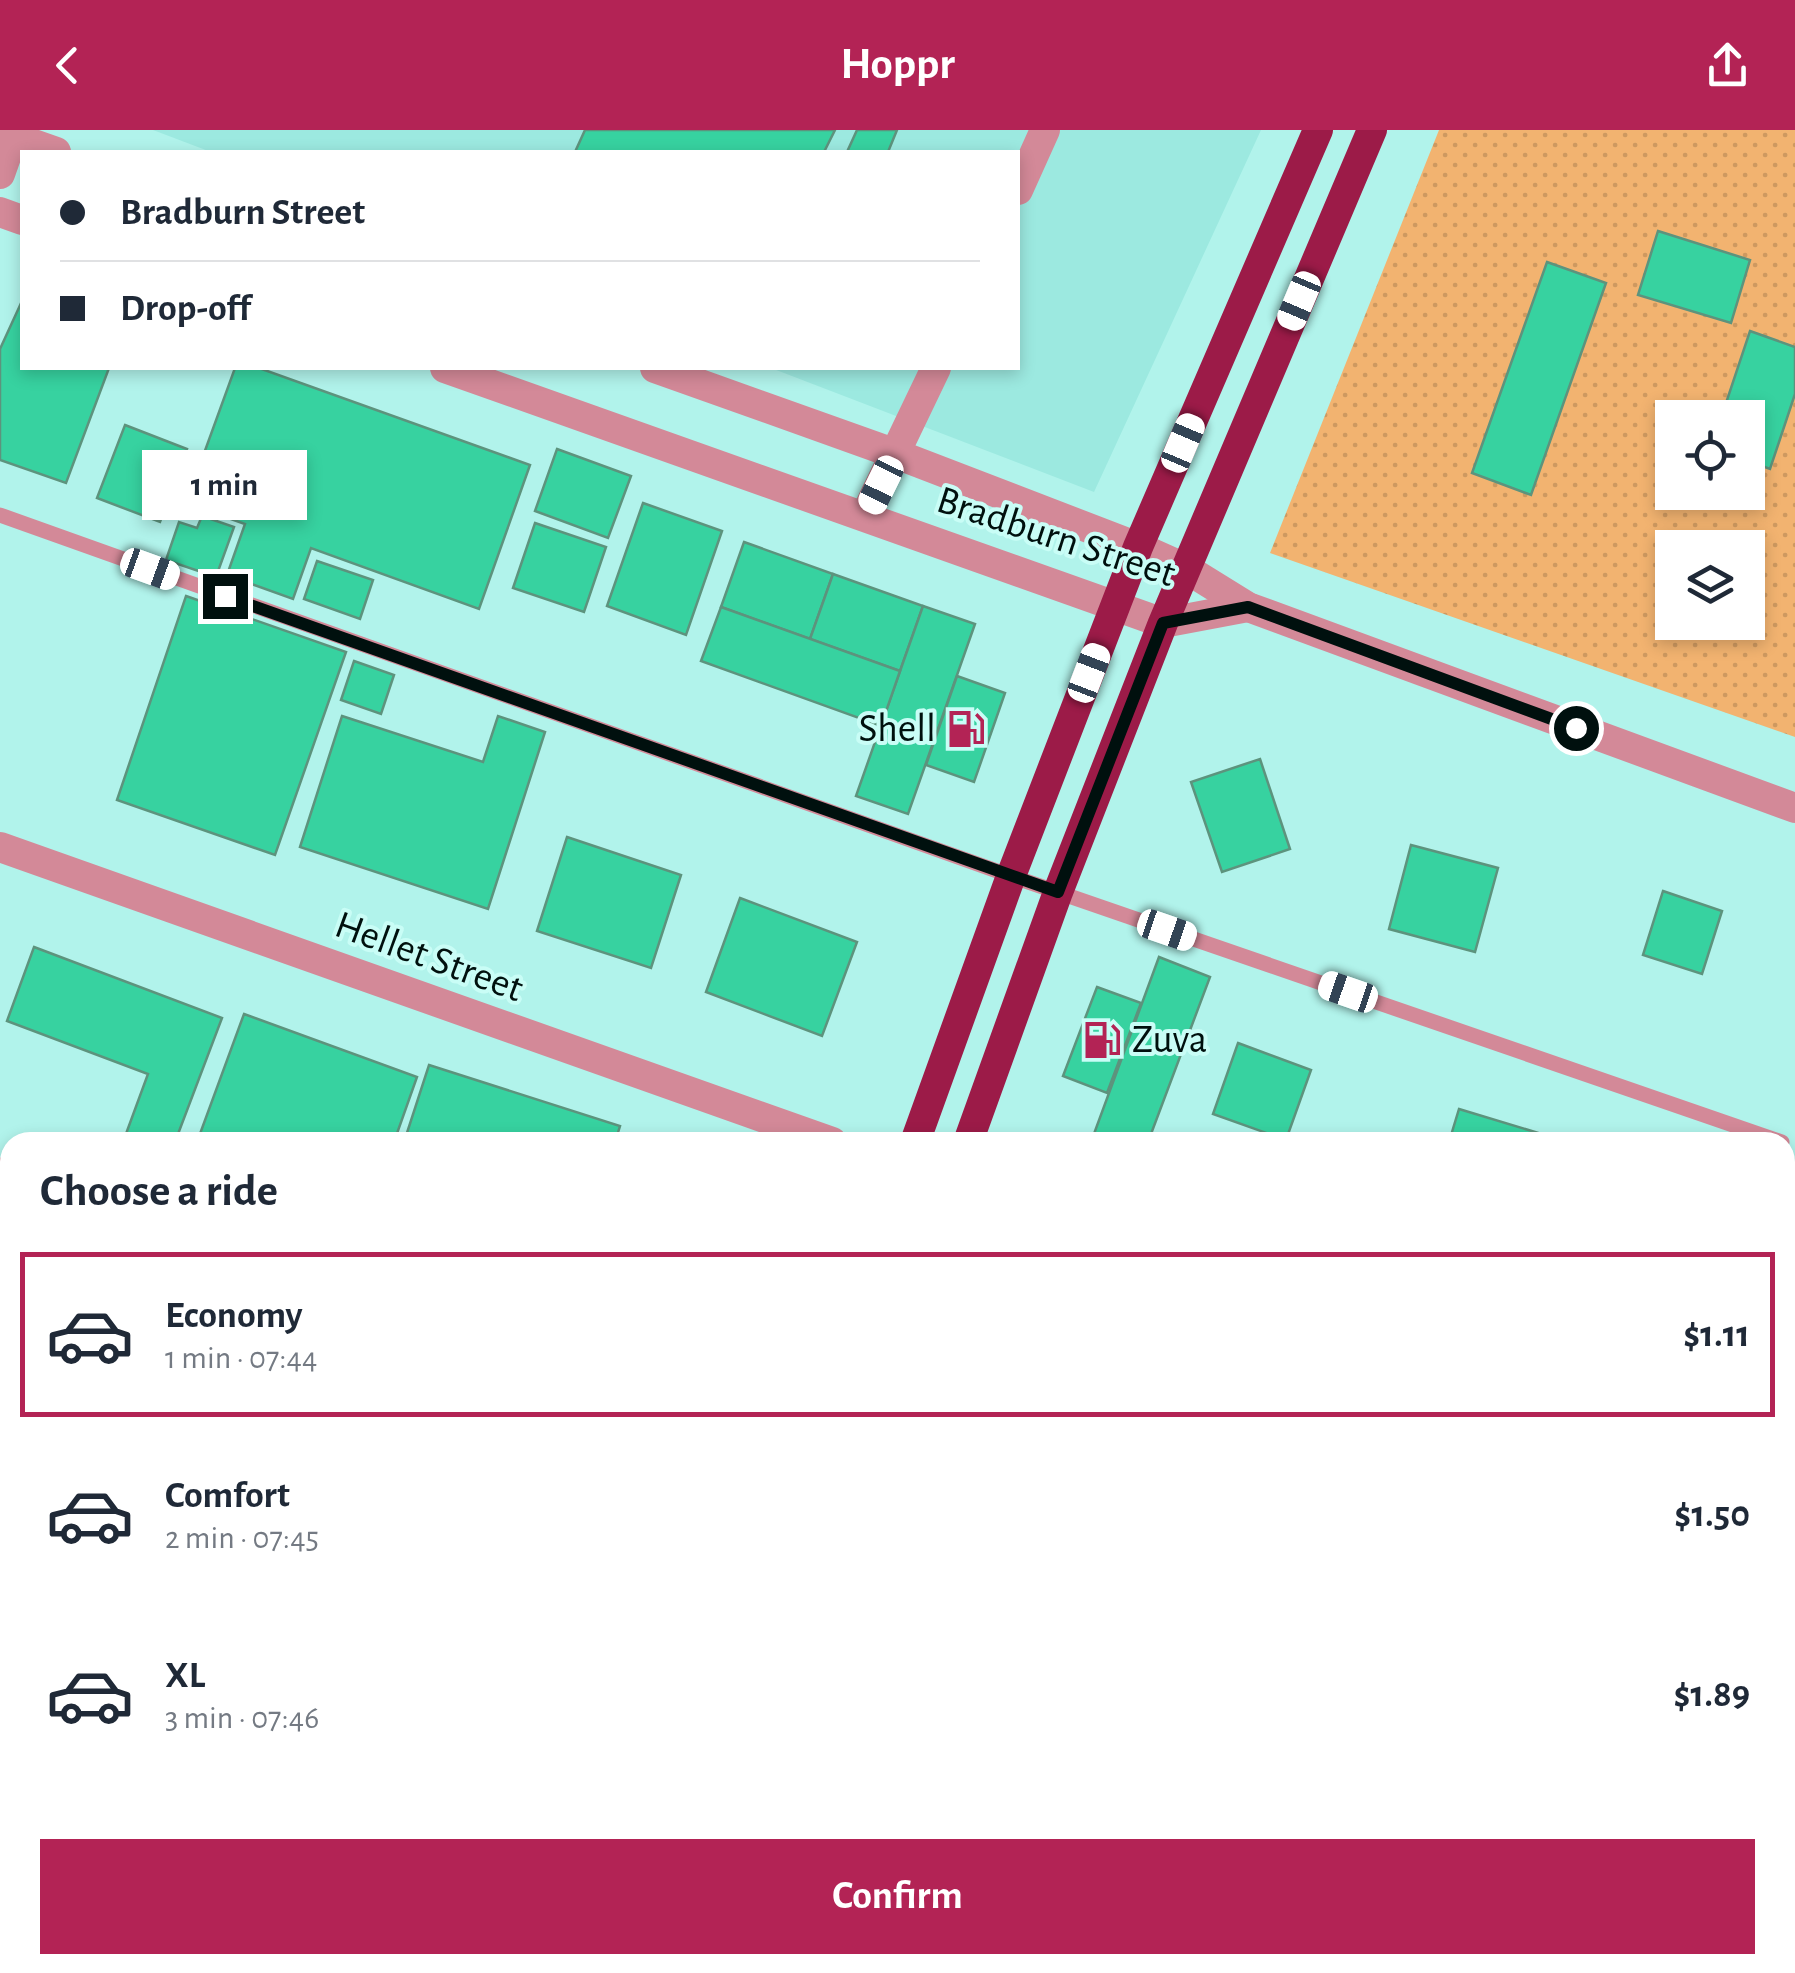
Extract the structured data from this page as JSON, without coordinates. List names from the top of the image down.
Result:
{
  "streets": {
    "street": ["Bradburn Street", "Hellet Street"]
  },
  "places": {
    "fuel station": ["Shell", "Zuva"]
  },
  "page": {
    "header": "Hoppr",
    "banner": ["Bradburn Street", "Drop-off"],
    "bubble": "1 min",
    "heading": "Choose a ride",
    "list": [
      {
        "name": "Economy",
        "note": "1 min · 07:44",
        "value": "$1.11"
      },
      {
        "name": "Comfort",
        "note": "2 min · 07:45",
        "value": "$1.50"
      },
      {
        "name": "XL",
        "note": "3 min · 07:46",
        "value": "$1.89"
      }
    ],
    "buttons": "Confirm"
  }
}
